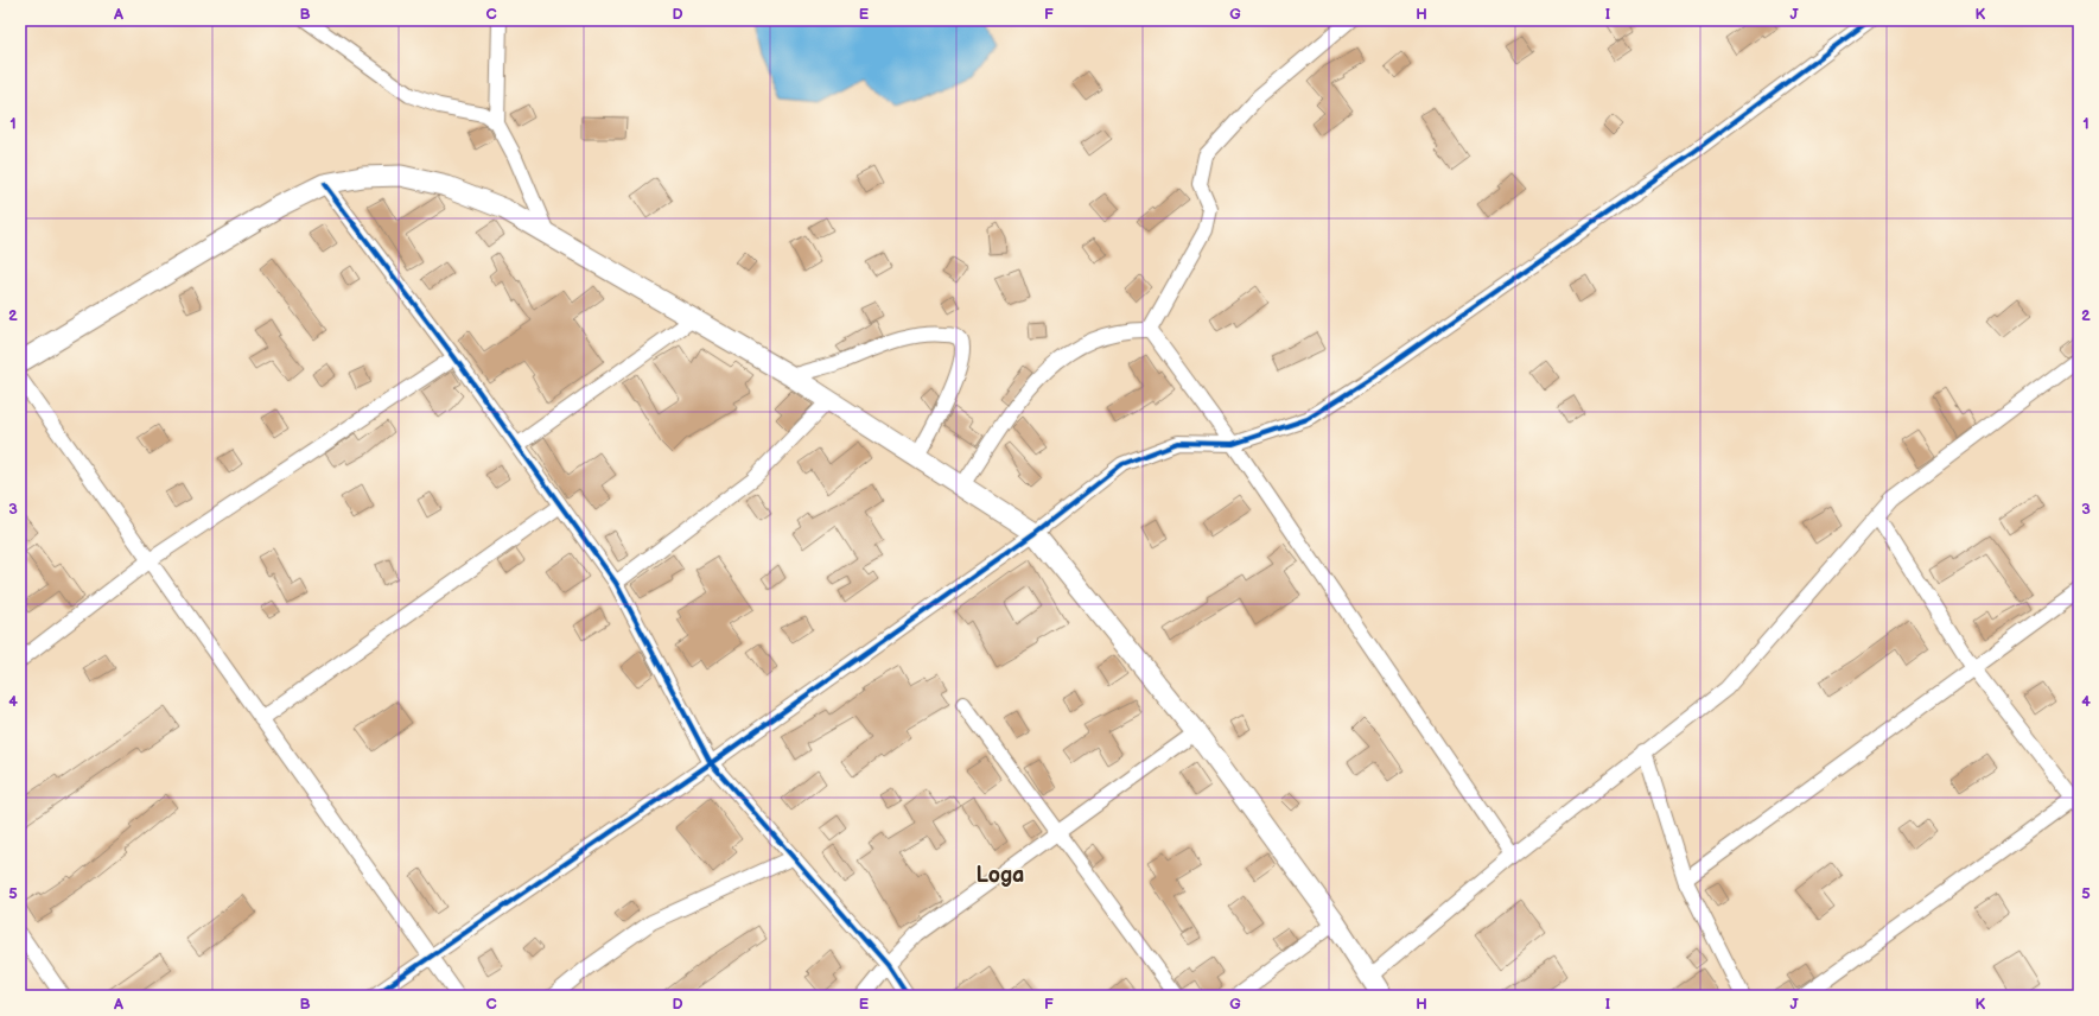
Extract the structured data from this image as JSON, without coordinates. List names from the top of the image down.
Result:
{
  "districts": ["Loga"],
  "grid": {
    "columns": [
      "A",
      "B",
      "C",
      "D",
      "E",
      "F",
      "G",
      "H",
      "I",
      "J",
      "K"
    ],
    "rows": [
      "1",
      "2",
      "3",
      "4",
      "5"
    ]
  }
}
